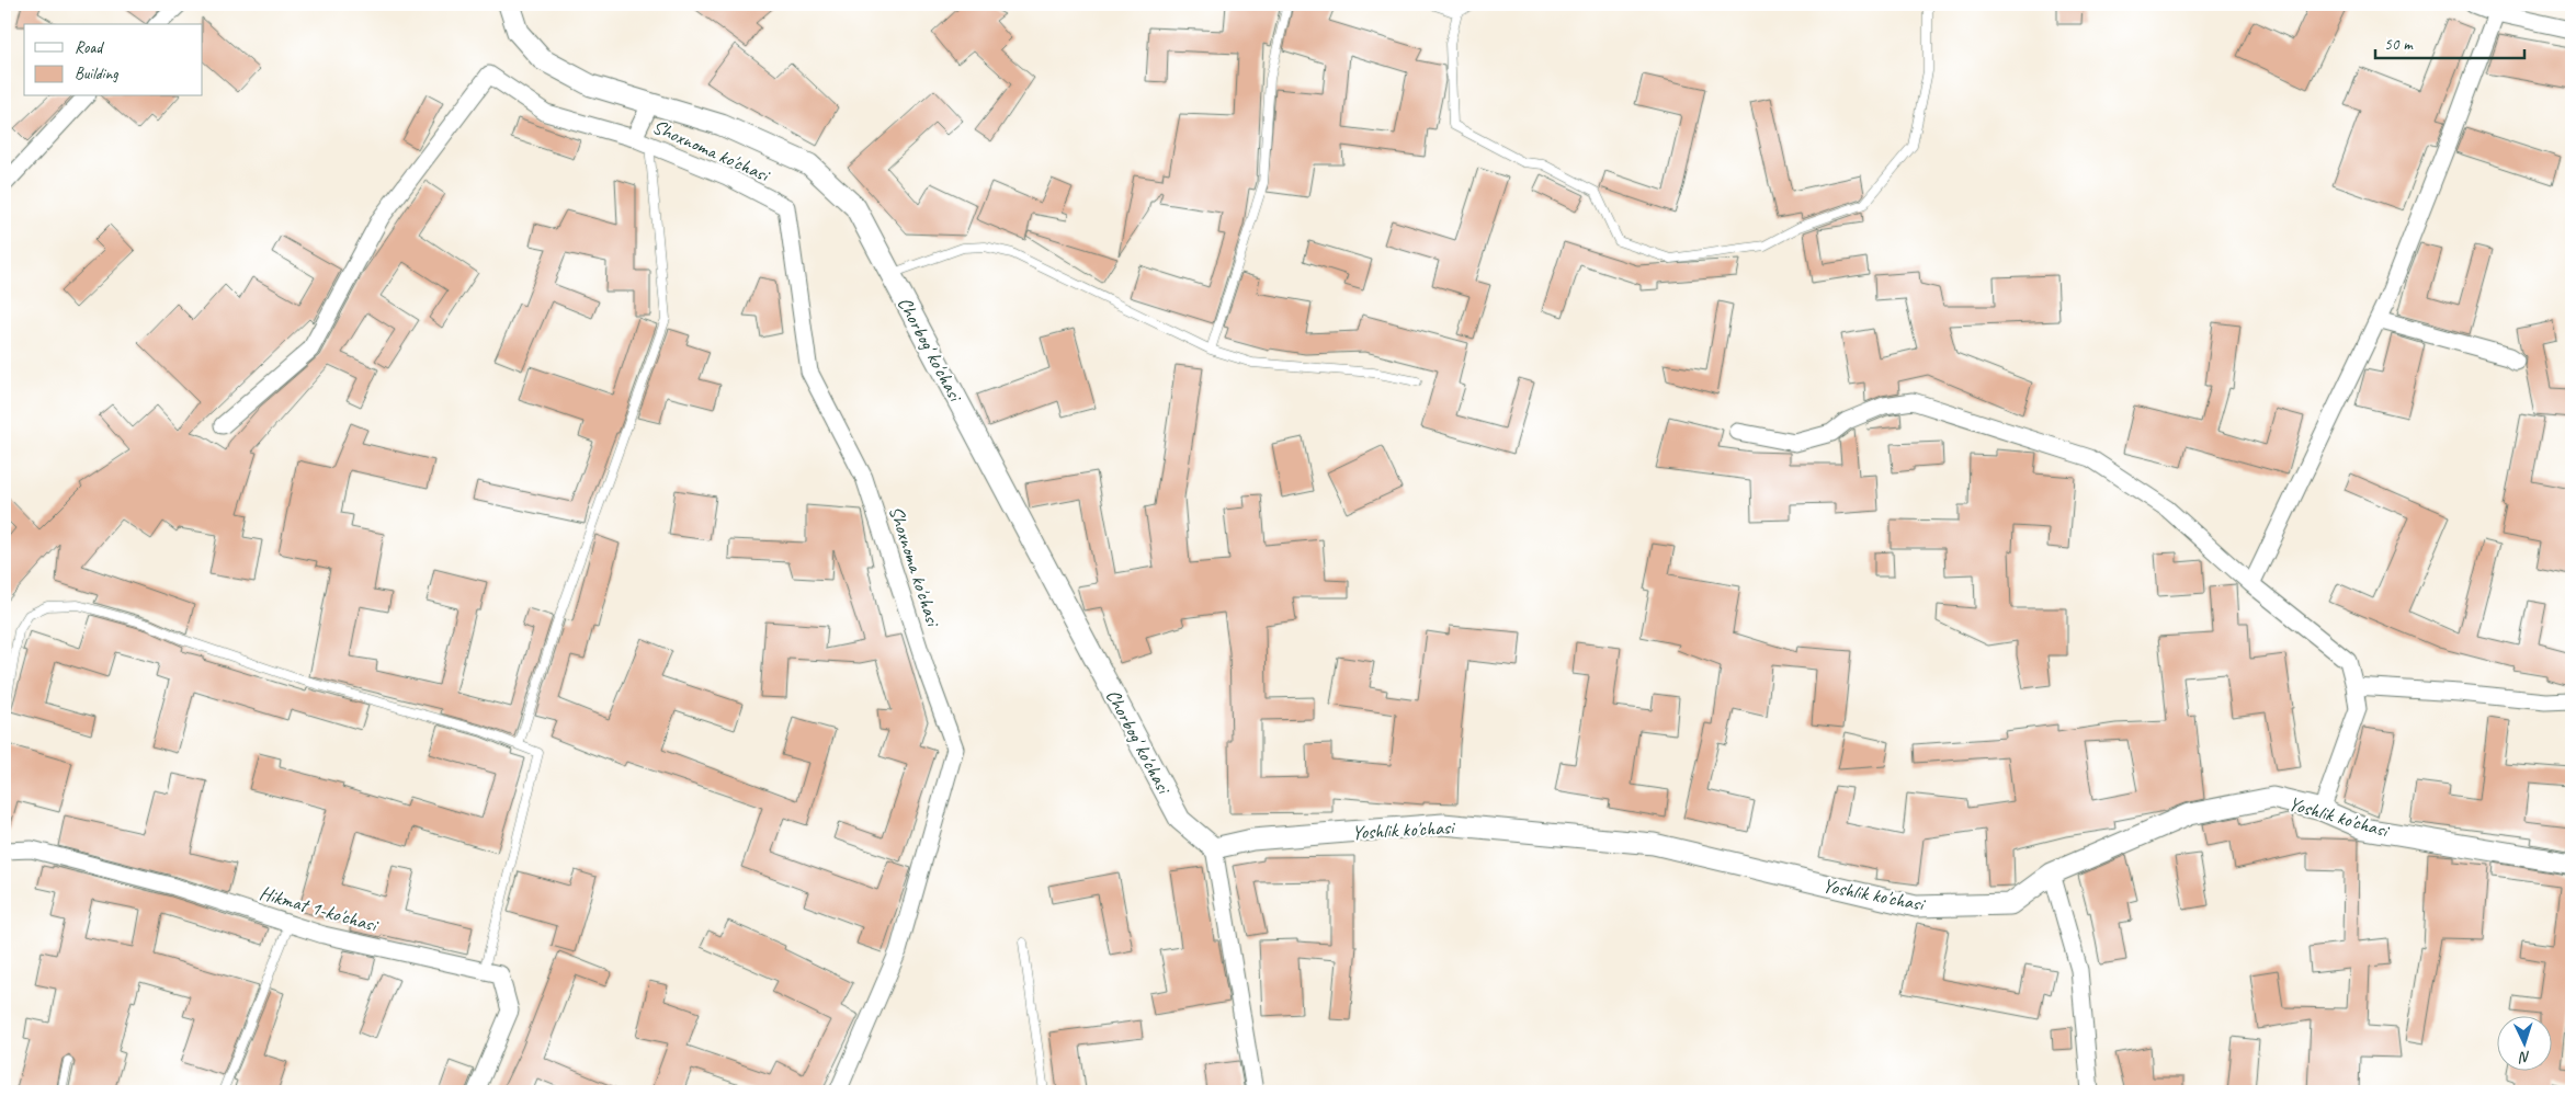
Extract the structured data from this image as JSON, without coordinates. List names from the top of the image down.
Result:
{
  "streets": {
    "street": [
      "Shoxnoma ko'chasi",
      "Chorbog' ko'chasi",
      "Yoshlik ko'chasi",
      "Hikmat 1-ko'chasi"
    ]
  },
  "crossings": [
    ["Chorbog' ko'chasi", "Yoshlik ko'chasi"]
  ],
  "legend": ["Road", "Building"],
  "scale_bar": "50 m",
  "north": "bottom"
}
